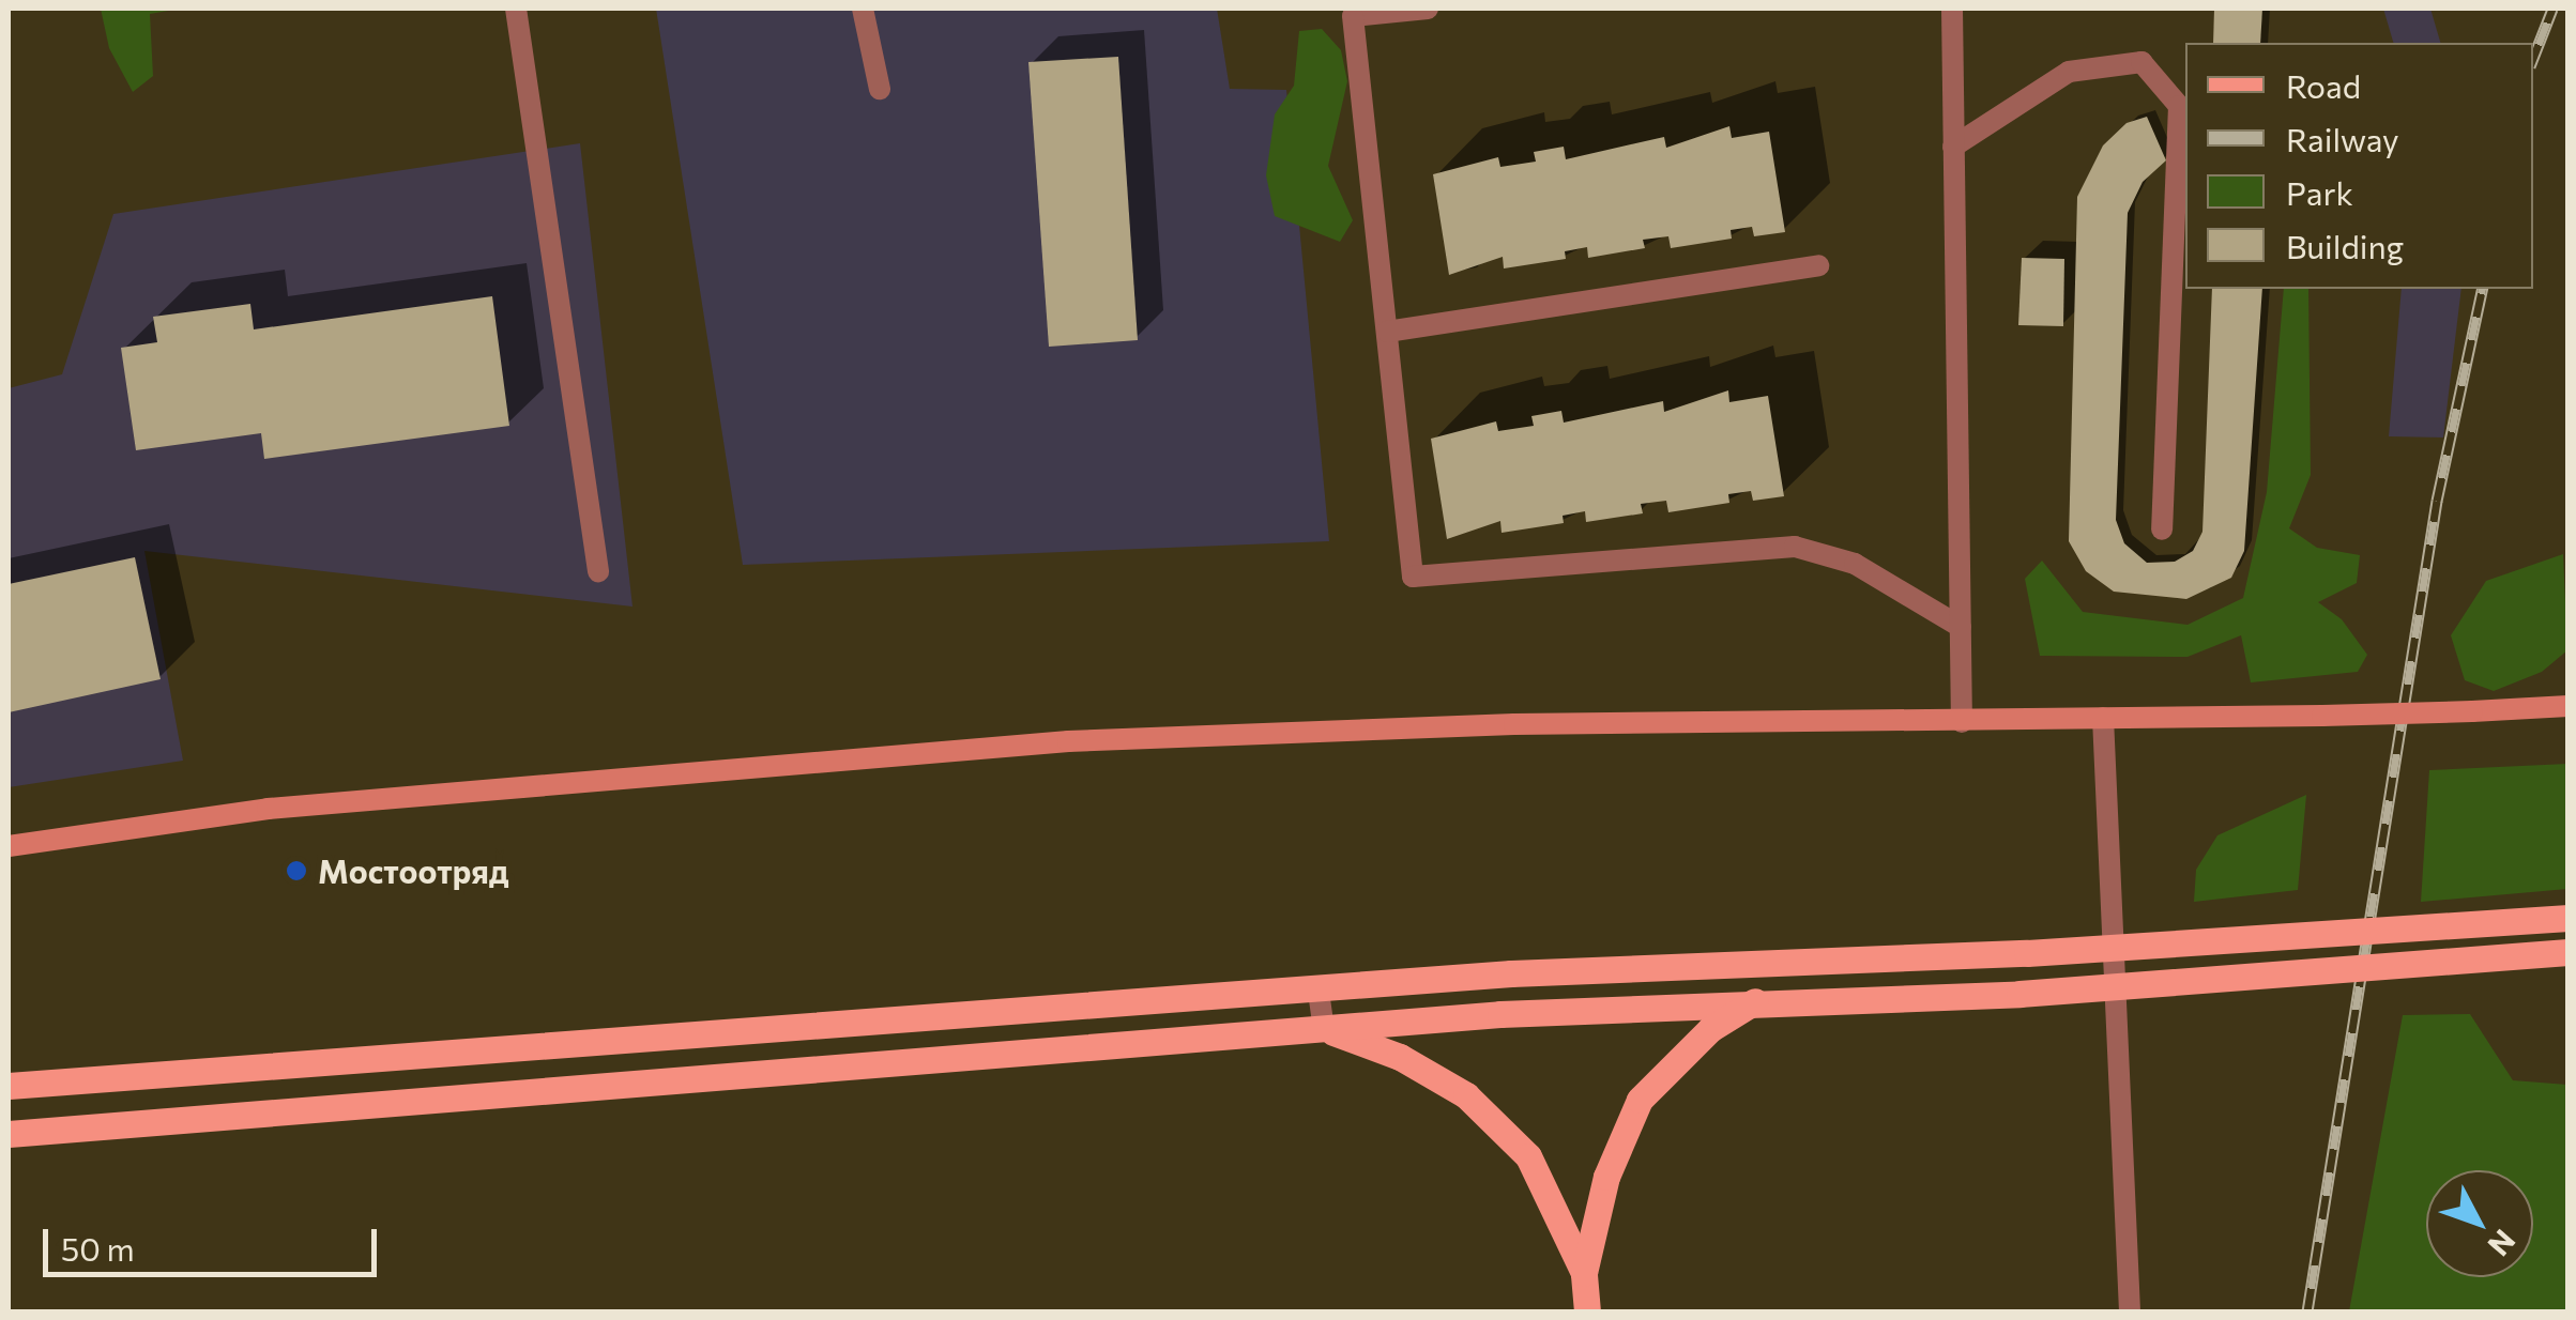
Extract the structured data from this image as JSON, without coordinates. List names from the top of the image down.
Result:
{
  "places": ["Мостоотряд"],
  "legend": [
    "Road",
    "Railway",
    "Park",
    "Building"
  ],
  "scale_bar": "50 m",
  "north": "bottom right"
}
